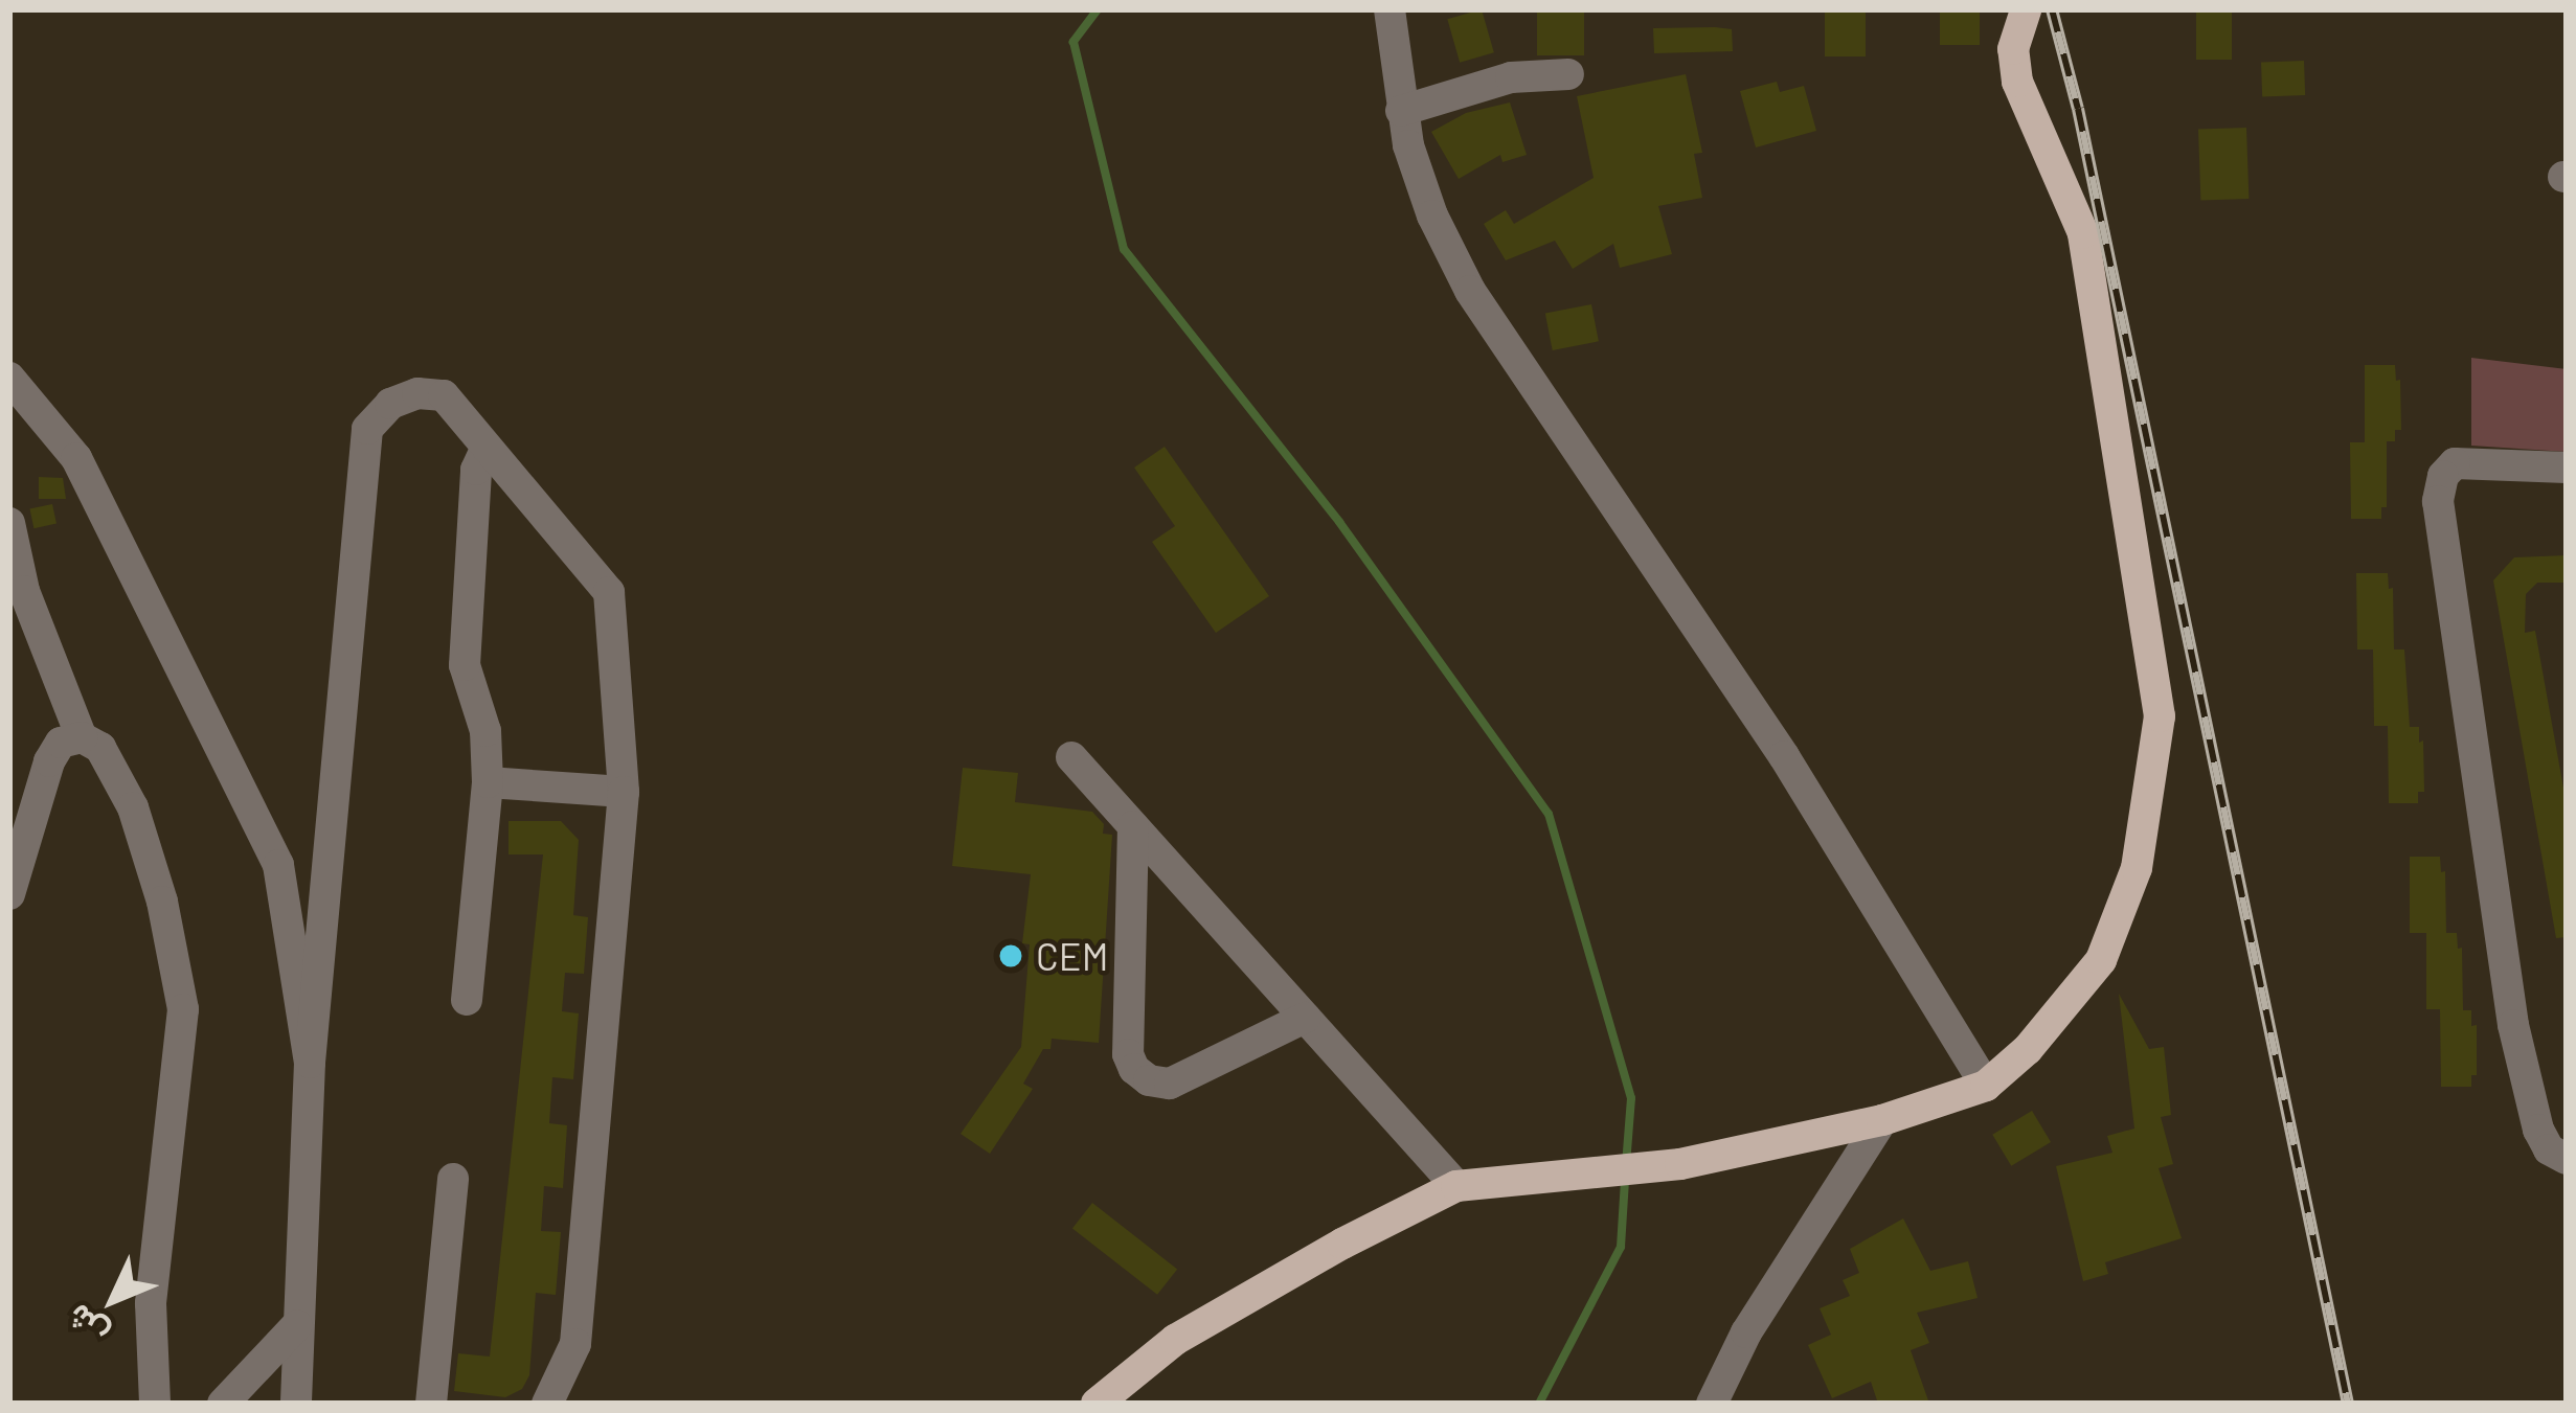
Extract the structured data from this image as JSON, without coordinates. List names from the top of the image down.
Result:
{
  "places": ["CEM"],
  "north": "bottom left"
}
